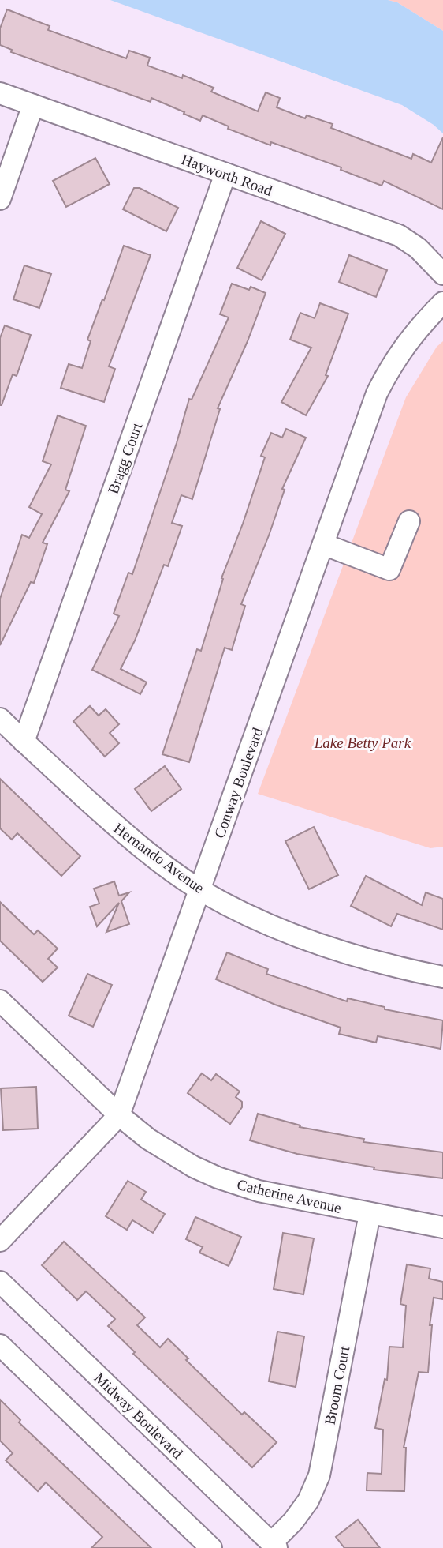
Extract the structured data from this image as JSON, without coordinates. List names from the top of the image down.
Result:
{
  "streets": {
    "street": [
      "Hayworth Road",
      "Bragg Court",
      "Conway Boulevard",
      "Hernando Avenue",
      "Catherine Avenue",
      "Broom Court",
      "Midway Boulevard"
    ]
  },
  "crossings": [
    ["Hayworth Road", "Bragg Court"],
    ["Bragg Court", "Hernando Avenue"],
    ["Conway Boulevard", "Hernando Avenue"],
    ["Conway Boulevard", "Catherine Avenue"],
    ["Catherine Avenue", "Broom Court"],
    ["Broom Court", "Midway Boulevard"]
  ],
  "parks": ["Lake Betty Park"]
}
